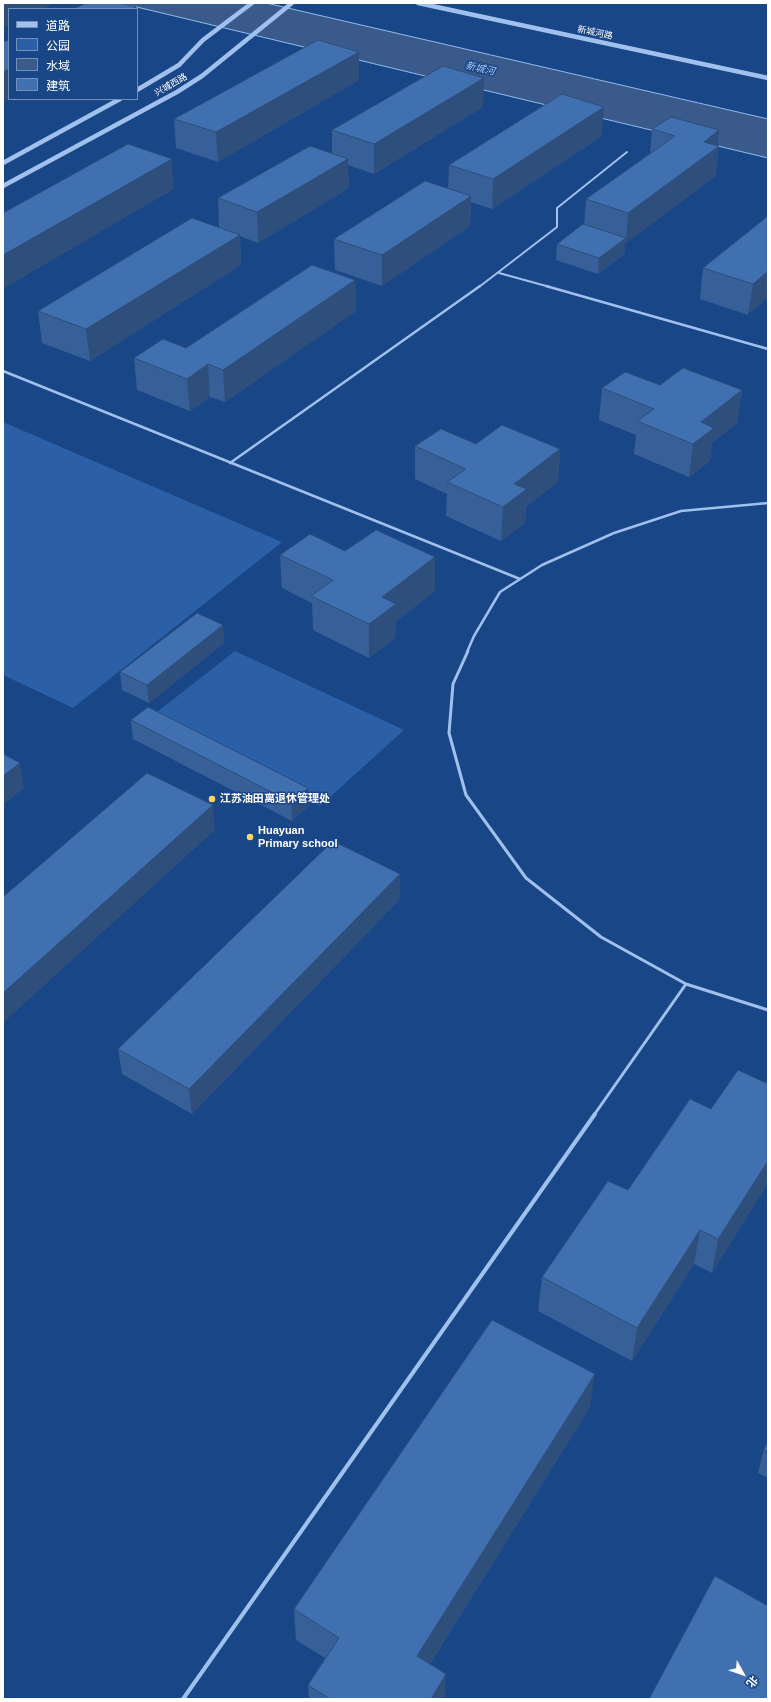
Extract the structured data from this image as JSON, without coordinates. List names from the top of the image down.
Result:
{
  "streets": {
    "street": ["新城河路", "兴城西路"]
  },
  "water": ["新城河"],
  "places": ["江苏油田离退休管理处", "Huayuan Primary school"],
  "legend": [
    "道路",
    "公园",
    "水域",
    "建筑"
  ],
  "north": "bottom right"
}
